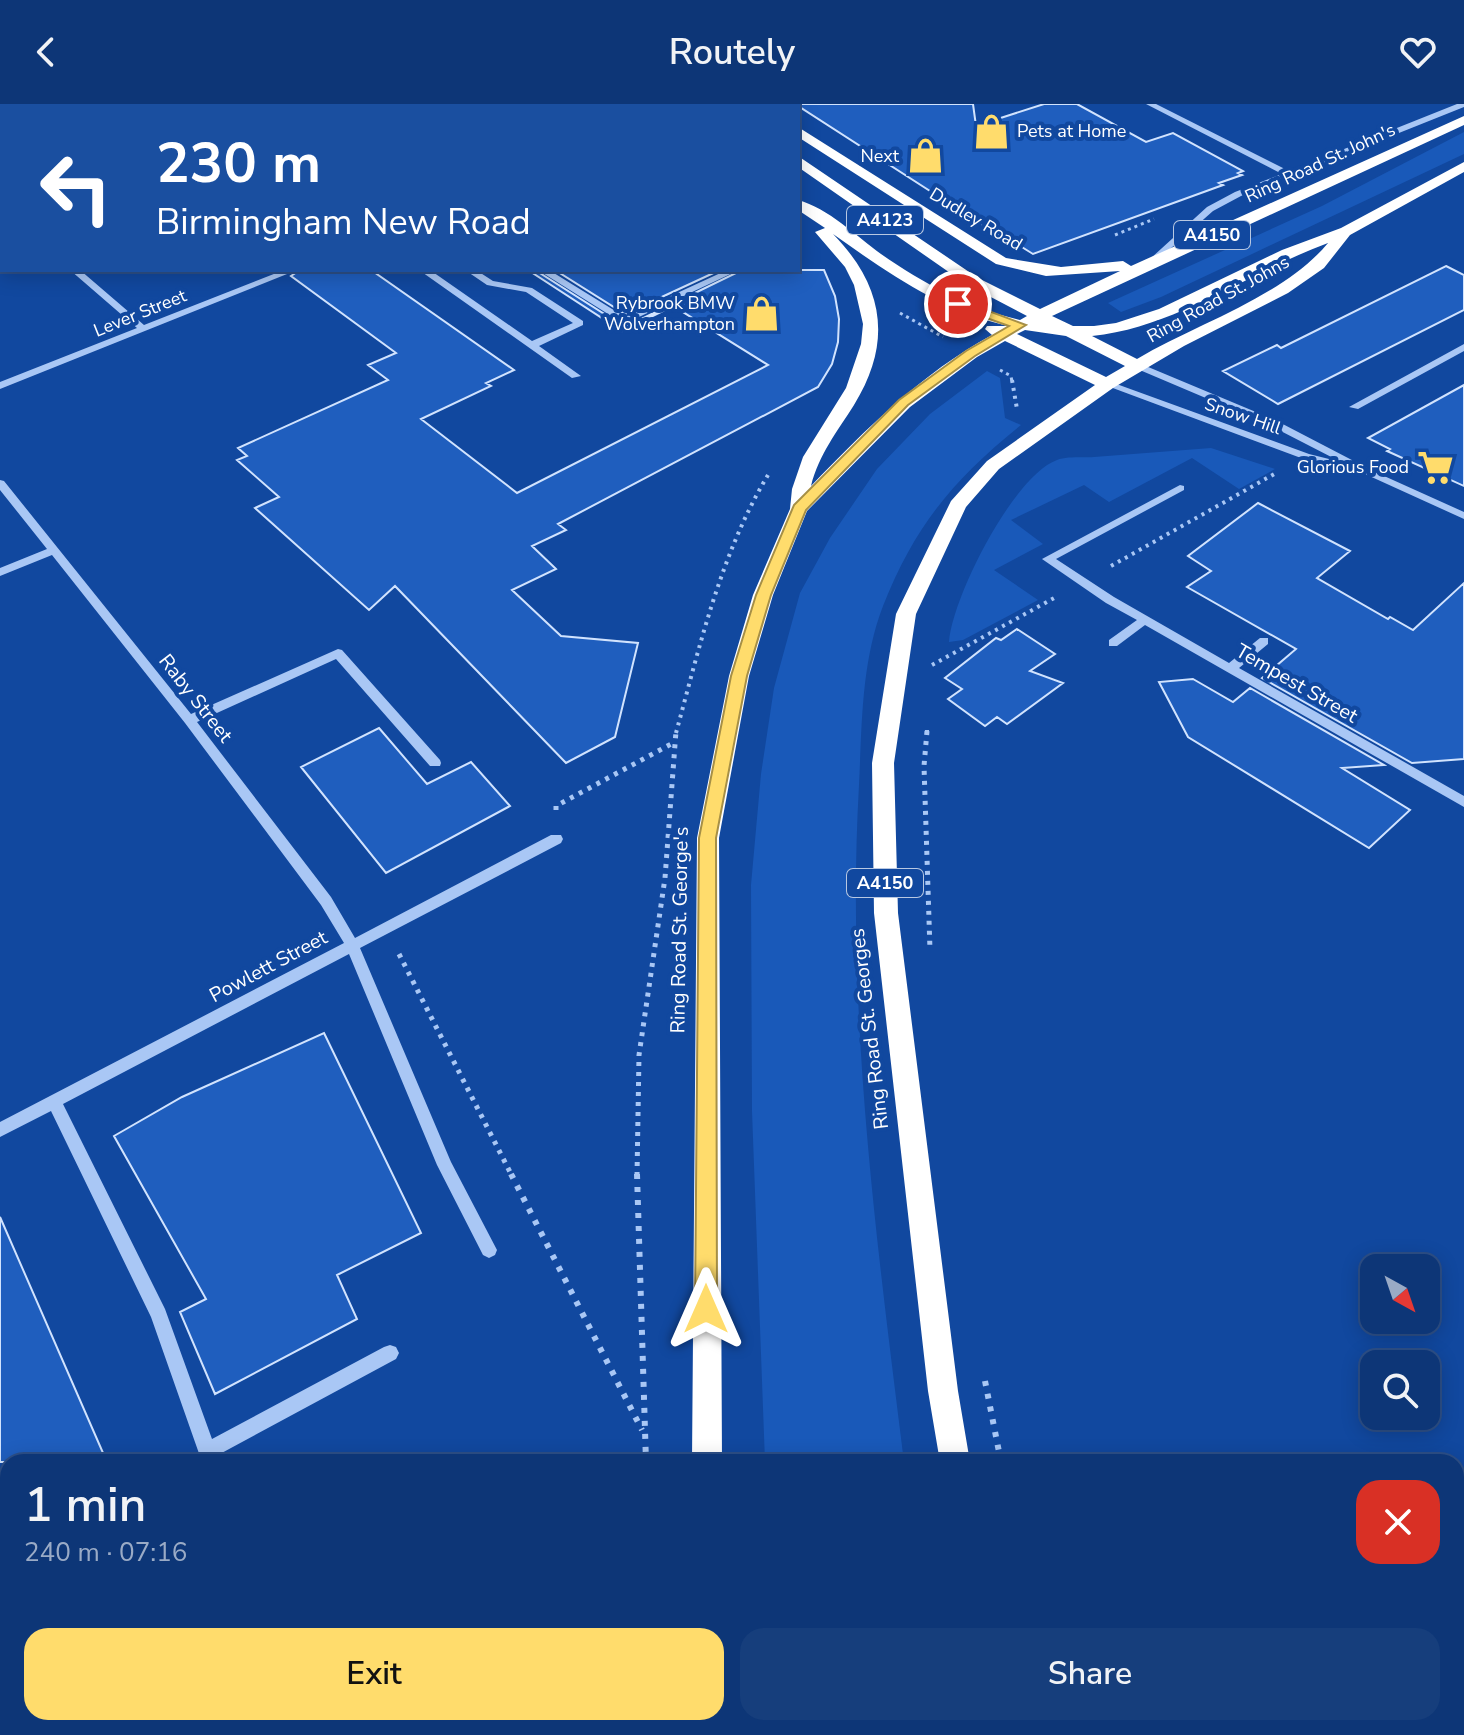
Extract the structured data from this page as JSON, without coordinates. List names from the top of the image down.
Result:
{
  "streets": {
    "highway": [
      "Ring Road St. John's",
      "Dudley Road",
      "A4123",
      "A4150",
      "Ring Road St. Johns",
      "Ring Road St. George's",
      "Ring Road St. Georges"
    ],
    "street": [
      "Lever Street",
      "Snow Hill",
      "Tempest Street",
      "Raby Street",
      "Powlett Street"
    ]
  },
  "crossings": [
    ["Ring Road St. John's", "Dudley Road"],
    ["Ring Road St. John's", "A4123"],
    ["Ring Road St. John's", "Ring Road St. George's"],
    ["A4123", "Ring Road St. Johns"],
    ["A4123", "Snow Hill"],
    ["A4123", "Ring Road St. George's"],
    ["Ring Road St. Johns", "Snow Hill"],
    ["Ring Road St. Johns", "Ring Road St. Georges"],
    ["Snow Hill", "Ring Road St. Georges"],
    ["Raby Street", "Powlett Street"]
  ],
  "places": {
    "shop": ["Pets at Home", "Next", "Rybrook BMW Wolverhampton"],
    "supermarket": ["Glorious Food"]
  },
  "north": "bottom right",
  "page": {
    "header": "Routely",
    "turn": ["230 m", "Birmingham New Road"],
    "heading": ["1 min", "240 m · 07:16"],
    "buttons": ["Exit", "Share"]
  }
}
